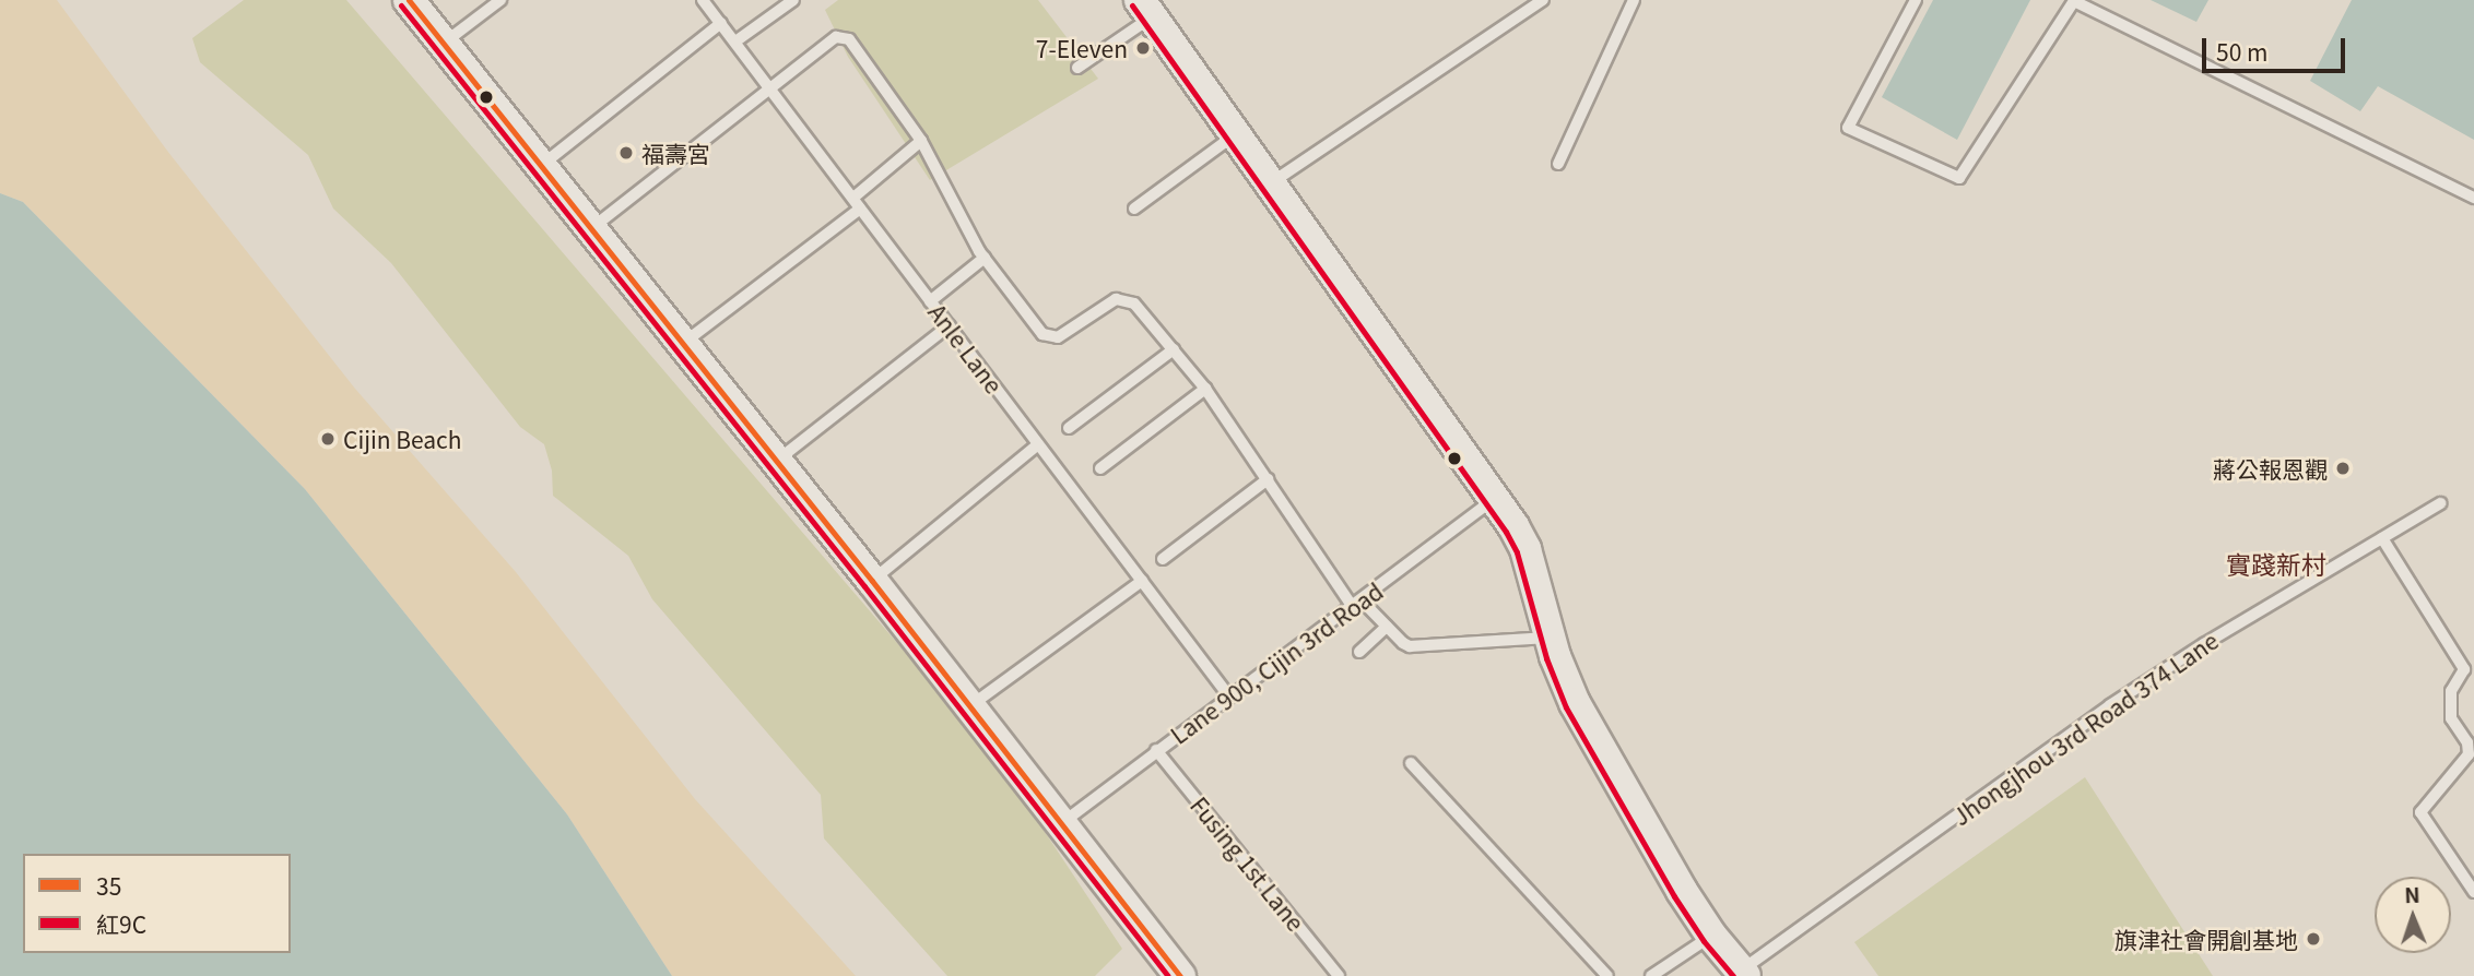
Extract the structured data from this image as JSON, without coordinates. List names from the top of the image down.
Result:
{
  "streets": {
    "lane": [
      "Anle Lane",
      "Lane 900, Cijin 3rd Road",
      "Jhongjhou 3rd Road 374 Lane",
      "Fusing 1st Lane"
    ]
  },
  "crossings": [
    ["Anle Lane", "Lane 900, Cijin 3rd Road"],
    ["Lane 900, Cijin 3rd Road", "Fusing 1st Lane"]
  ],
  "districts": ["實踐新村"],
  "places": [
    "7-Eleven",
    "福壽宮",
    "Cijin Beach",
    "蔣公報恩觀",
    "旗津社會開創基地"
  ],
  "lines": ["transit line 35", "transit line 紅9C"],
  "legend": ["35", "紅9C"],
  "scale_bar": "50 m",
  "north": "top"
}
